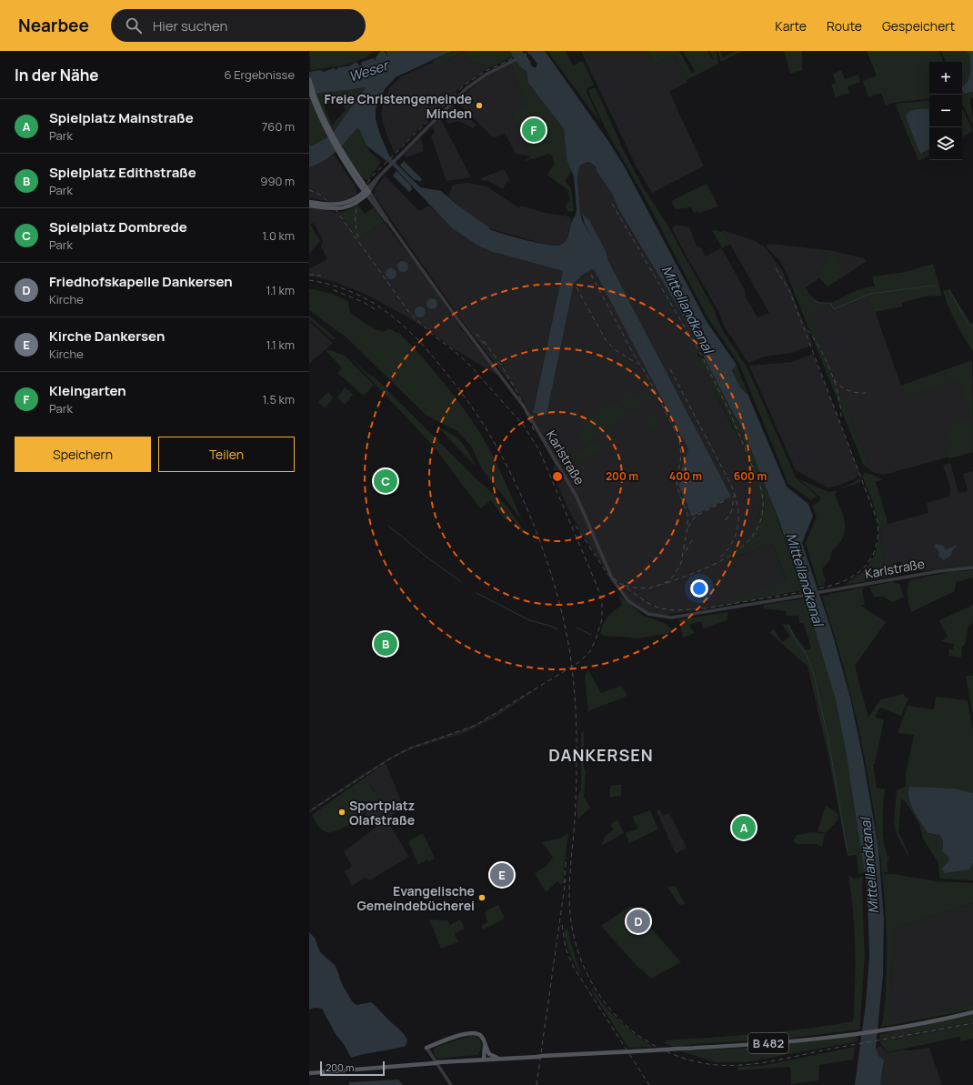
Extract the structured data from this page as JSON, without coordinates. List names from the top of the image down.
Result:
{
  "streets": {
    "main road": ["B 482"],
    "street": ["Karlstraße"]
  },
  "districts": ["DANKERSEN"],
  "water": ["Weser", "Mittellandkanal"],
  "places": ["Freie Christengemeinde Minden", "Sportplatz Olafstraße", "Evangelische Gemeindebücherei"],
  "scale_bar": "200 m",
  "page": {
    "header": "Nearbee",
    "search": "Hier suchen",
    "nav": ["Karte", "Route", "Gespeichert"],
    "heading": ["In der Nähe", "6 Ergebnisse"],
    "map_buttons": ["+", "−"],
    "list": [
      {
        "mark": "A",
        "name": "Spielplatz Mainstraße",
        "note": "Park",
        "value": "760 m"
      },
      {
        "mark": "B",
        "name": "Spielplatz Edithstraße",
        "note": "Park",
        "value": "990 m"
      },
      {
        "mark": "C",
        "name": "Spielplatz Dombrede",
        "note": "Park",
        "value": "1.0 km"
      },
      {
        "mark": "D",
        "name": "Friedhofskapelle Dankersen",
        "note": "Kirche",
        "value": "1.1 km"
      },
      {
        "mark": "E",
        "name": "Kirche Dankersen",
        "note": "Kirche",
        "value": "1.1 km"
      },
      {
        "mark": "F",
        "name": "Kleingarten",
        "note": "Park",
        "value": "1.5 km"
      }
    ],
    "pins": [
      "F",
      "C",
      "B",
      "A",
      "E",
      "D"
    ],
    "buttons": ["Speichern", "Teilen"],
    "scale": "200 m"
  },
  "rings": ["200 m", "400 m", "600 m"]
}
